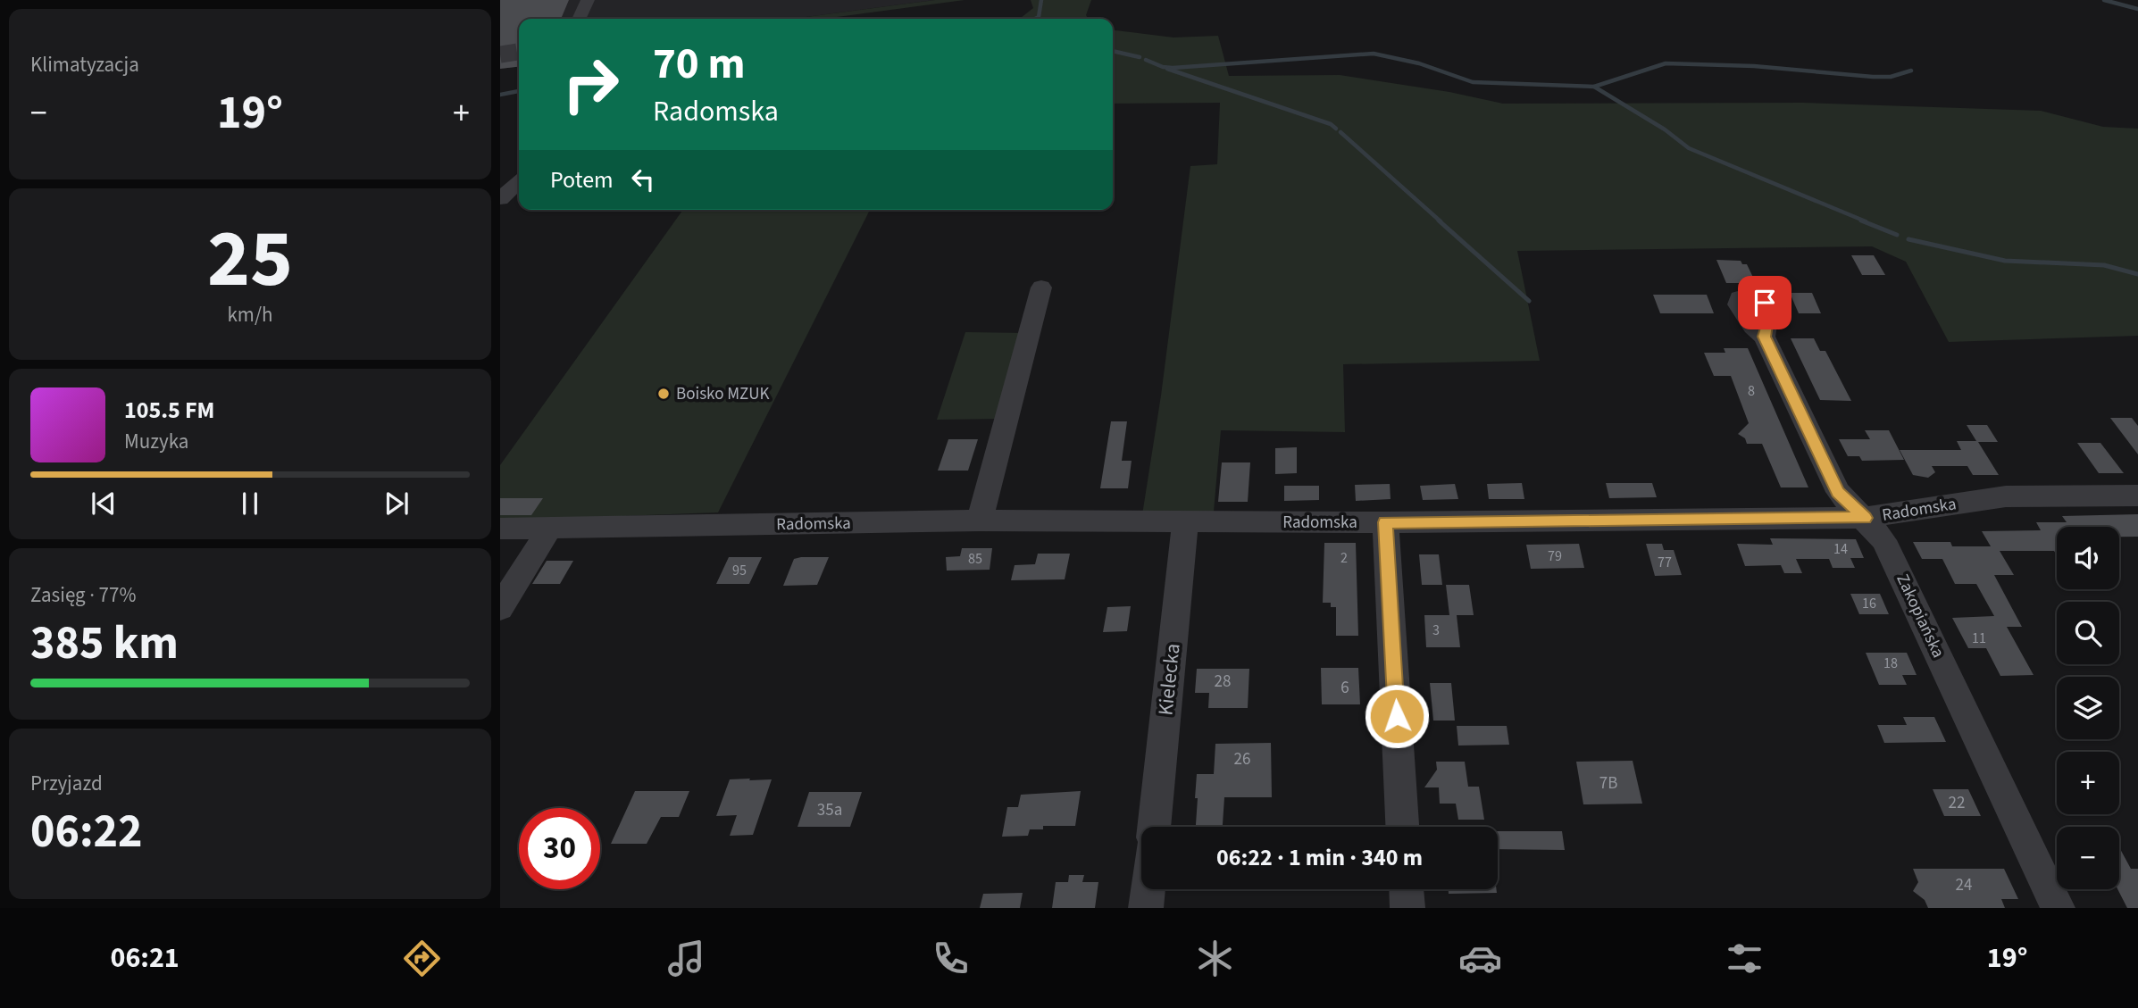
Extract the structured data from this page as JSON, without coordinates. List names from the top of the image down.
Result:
{
  "streets": {
    "street": ["Radomska", "Zakopiańska", "Kielecka"]
  },
  "crossings": [
    ["Radomska", "Zakopiańska"],
    ["Radomska", "Kielecka"]
  ],
  "places": ["Boisko MZUK"],
  "house_numbers": [
    "8",
    "14",
    "79",
    "2",
    "85",
    "77",
    "95",
    "16",
    "3",
    "11",
    "18",
    "28",
    "6",
    "26",
    "7B",
    "22",
    "35a",
    "24"
  ],
  "page": {
    "tile": [
      "Klimatyzacja",
      ["25", "km/h"],
      ["Zasięg · 77%", "385 km"],
      ["Przyjazd", "06:22"]
    ],
    "turn": ["70 m", "Radomska"],
    "heat": ["−", "19°", "+"],
    "then": "Potem",
    "song": ["105.5 FM", "Muzyka"],
    "map_buttons": ["+", "−"],
    "limit": "30",
    "trip": "06:22 · 1 min · 340 m",
    "tabs": ["06:21", "19°"]
  }
}
